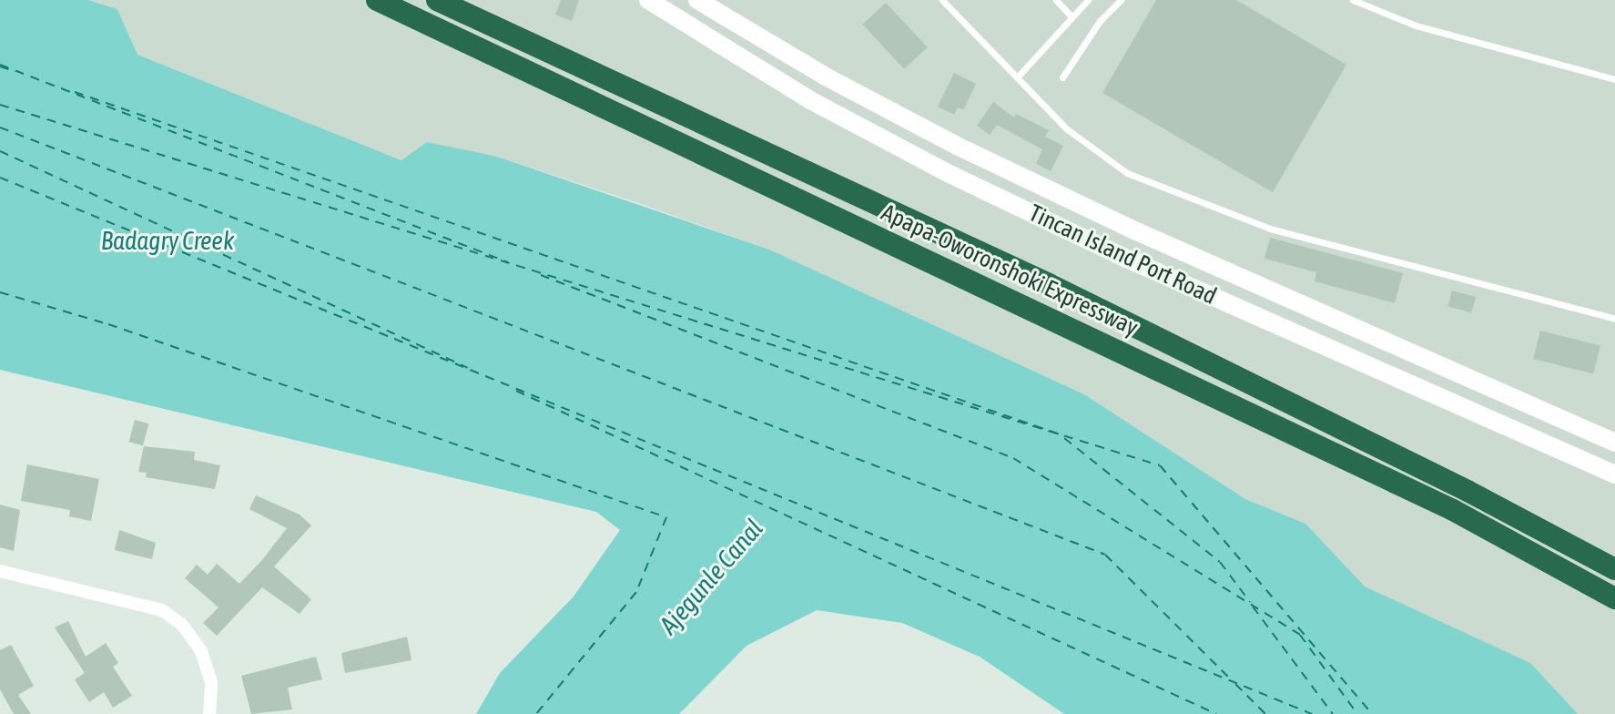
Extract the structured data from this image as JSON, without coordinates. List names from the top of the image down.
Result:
{
  "streets": {
    "highway": ["Apapa-Oworonshoki Expressway"],
    "street": ["Tincan Island Port Road"]
  },
  "water": ["Badagry Creek", "Ajegunle Canal"]
}
